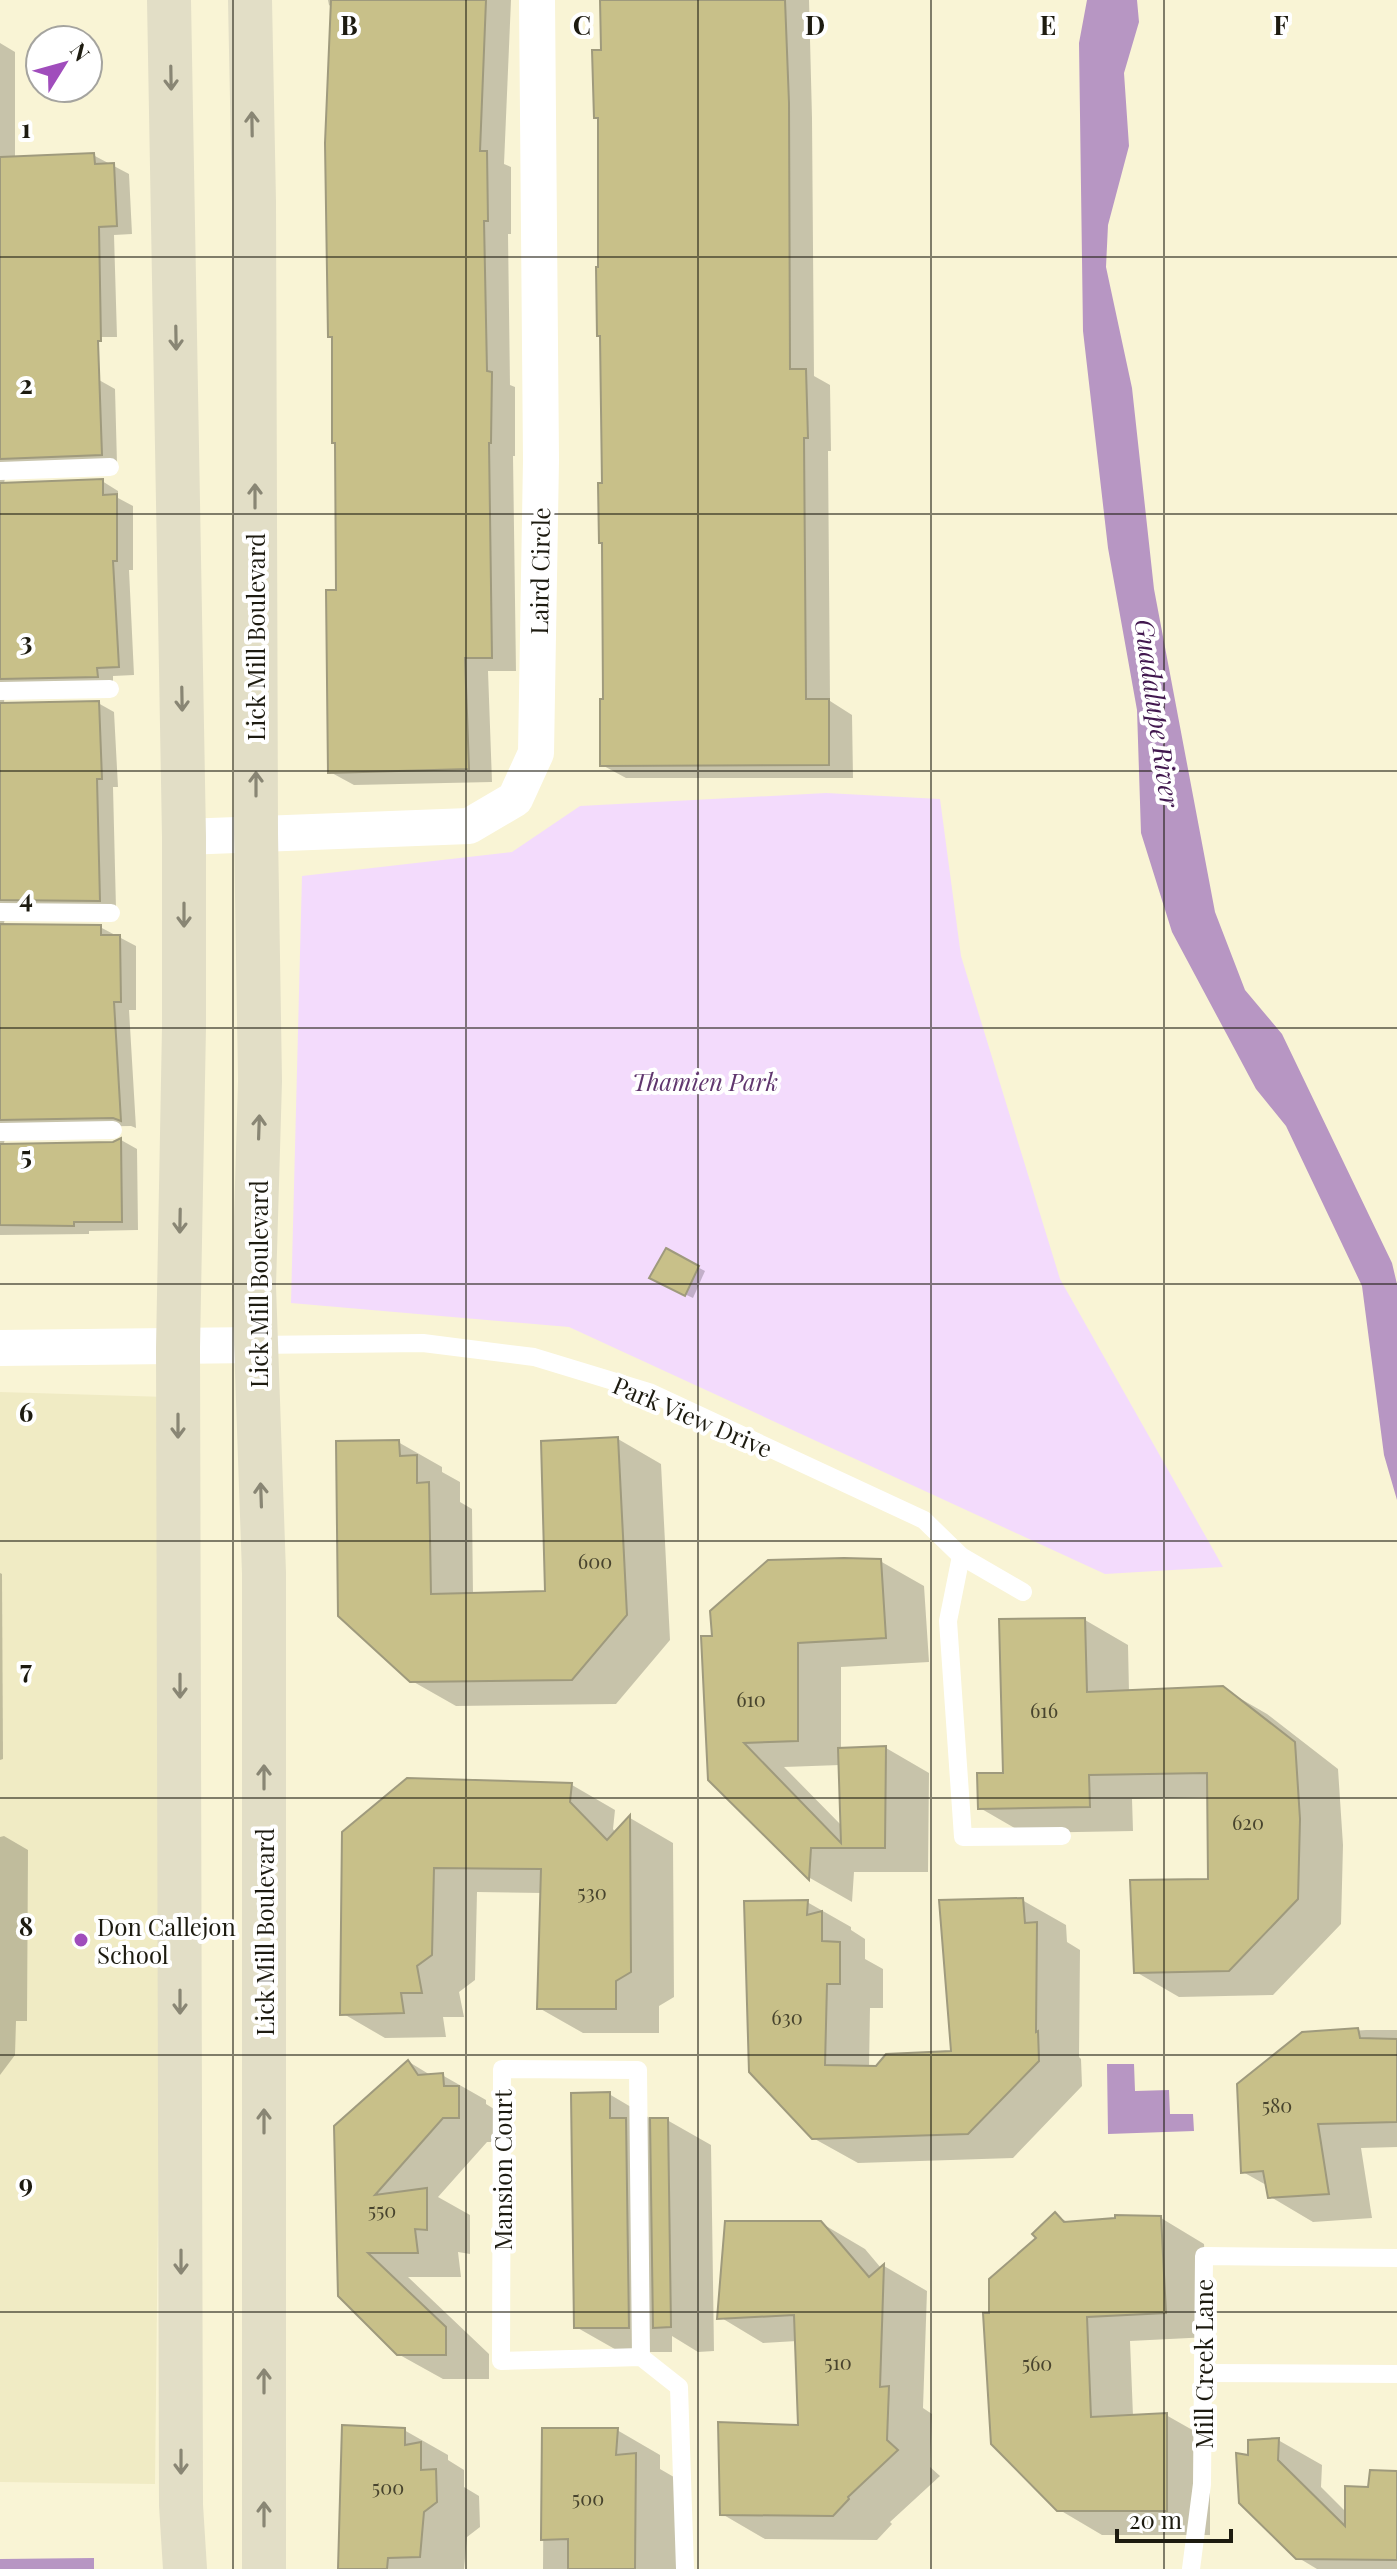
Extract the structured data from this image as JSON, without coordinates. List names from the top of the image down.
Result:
{
  "streets": {
    "main road": ["Lick Mill Boulevard"],
    "street": ["Laird Circle"],
    "lane": ["Park View Drive", "Mansion Court", "Mill Creek Lane"]
  },
  "crossings": [
    ["Laird Circle", "Lick Mill Boulevard"],
    ["Lick Mill Boulevard", "Park View Drive"]
  ],
  "water": ["Guadalupe River"],
  "parks": ["Thamien Park"],
  "places": ["Don Callejon School"],
  "house_numbers": [
    "600",
    "610",
    "616",
    "620",
    "530",
    "630",
    "580",
    "550",
    "510",
    "560",
    "500",
    "500"
  ],
  "scale_bar": "20 m",
  "north": "top right",
  "grid": {
    "columns": [
      "B",
      "C",
      "D",
      "E",
      "F"
    ],
    "rows": [
      "1",
      "2",
      "3",
      "4",
      "5",
      "6",
      "7",
      "8",
      "9"
    ]
  }
}
